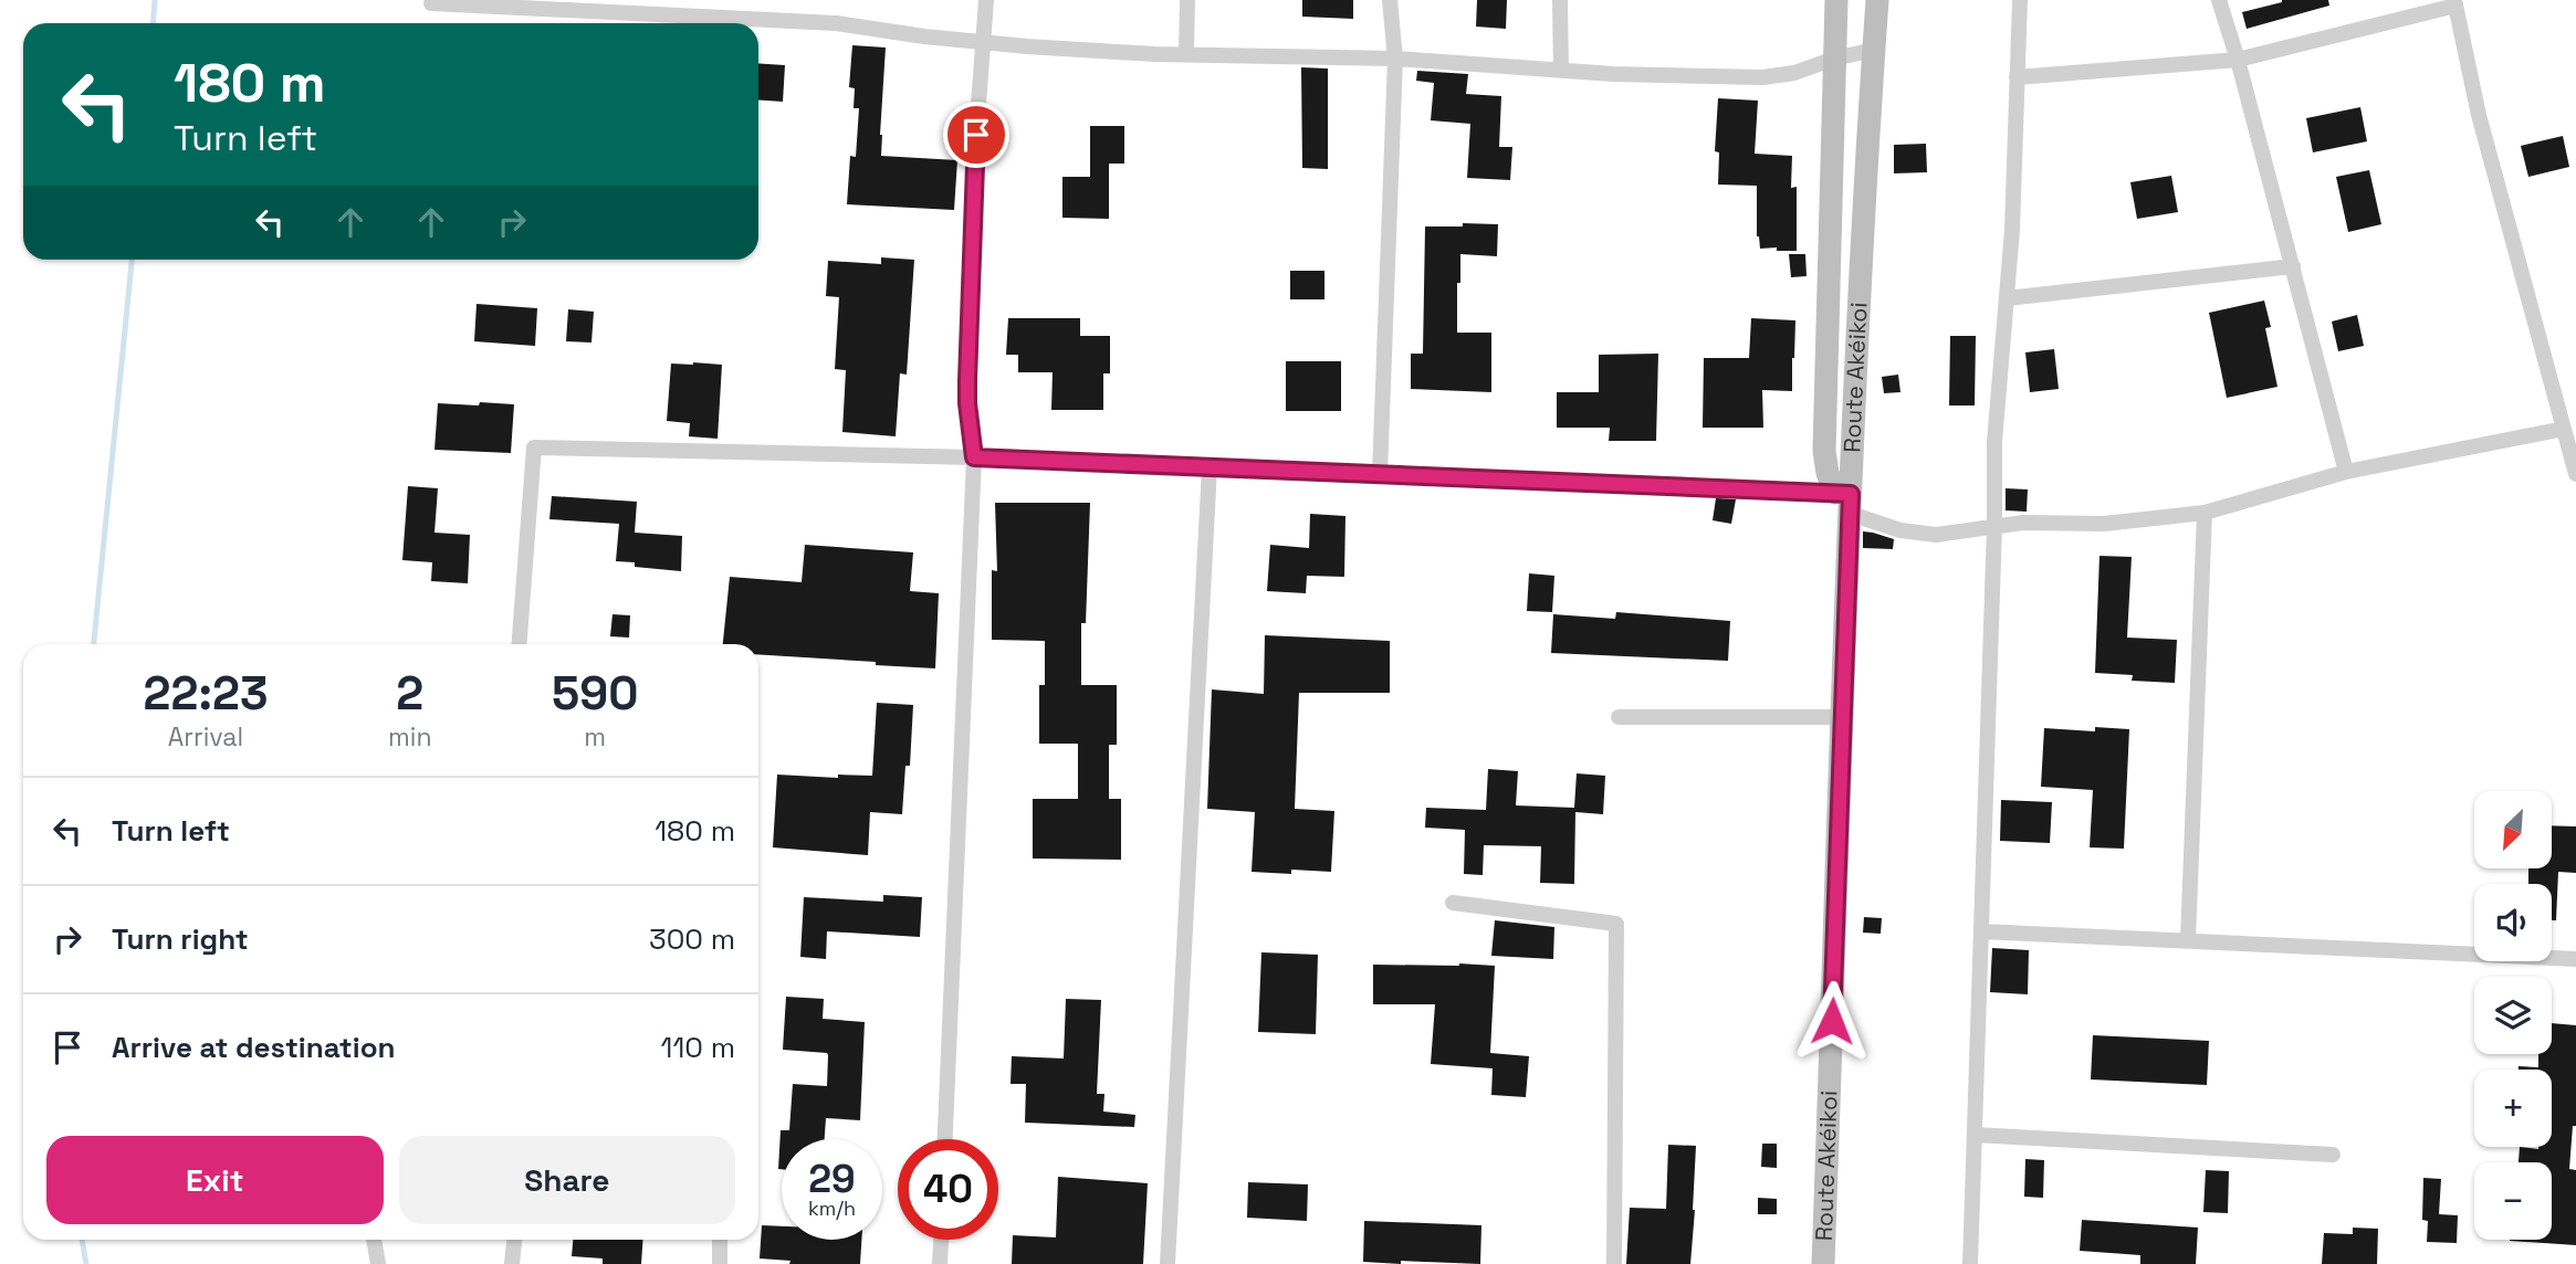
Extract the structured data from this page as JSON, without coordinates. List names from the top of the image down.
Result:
{
  "streets": {
    "street": ["Route Akéikoi"]
  },
  "north": "bottom left",
  "page": {
    "turn": ["180 m", "Turn left"],
    "eta": [
      "22:23",
      "Arrival",
      "2",
      "min",
      "590",
      "m"
    ],
    "list": [
      {
        "name": "Turn left",
        "value": "180 m"
      },
      {
        "name": "Turn right",
        "value": "300 m"
      },
      {
        "name": "Arrive at destination",
        "value": "110 m"
      }
    ],
    "map_buttons": ["+", "−"],
    "buttons": ["Exit", "Share"],
    "speed": "29 km/h",
    "limit": "40"
  }
}
